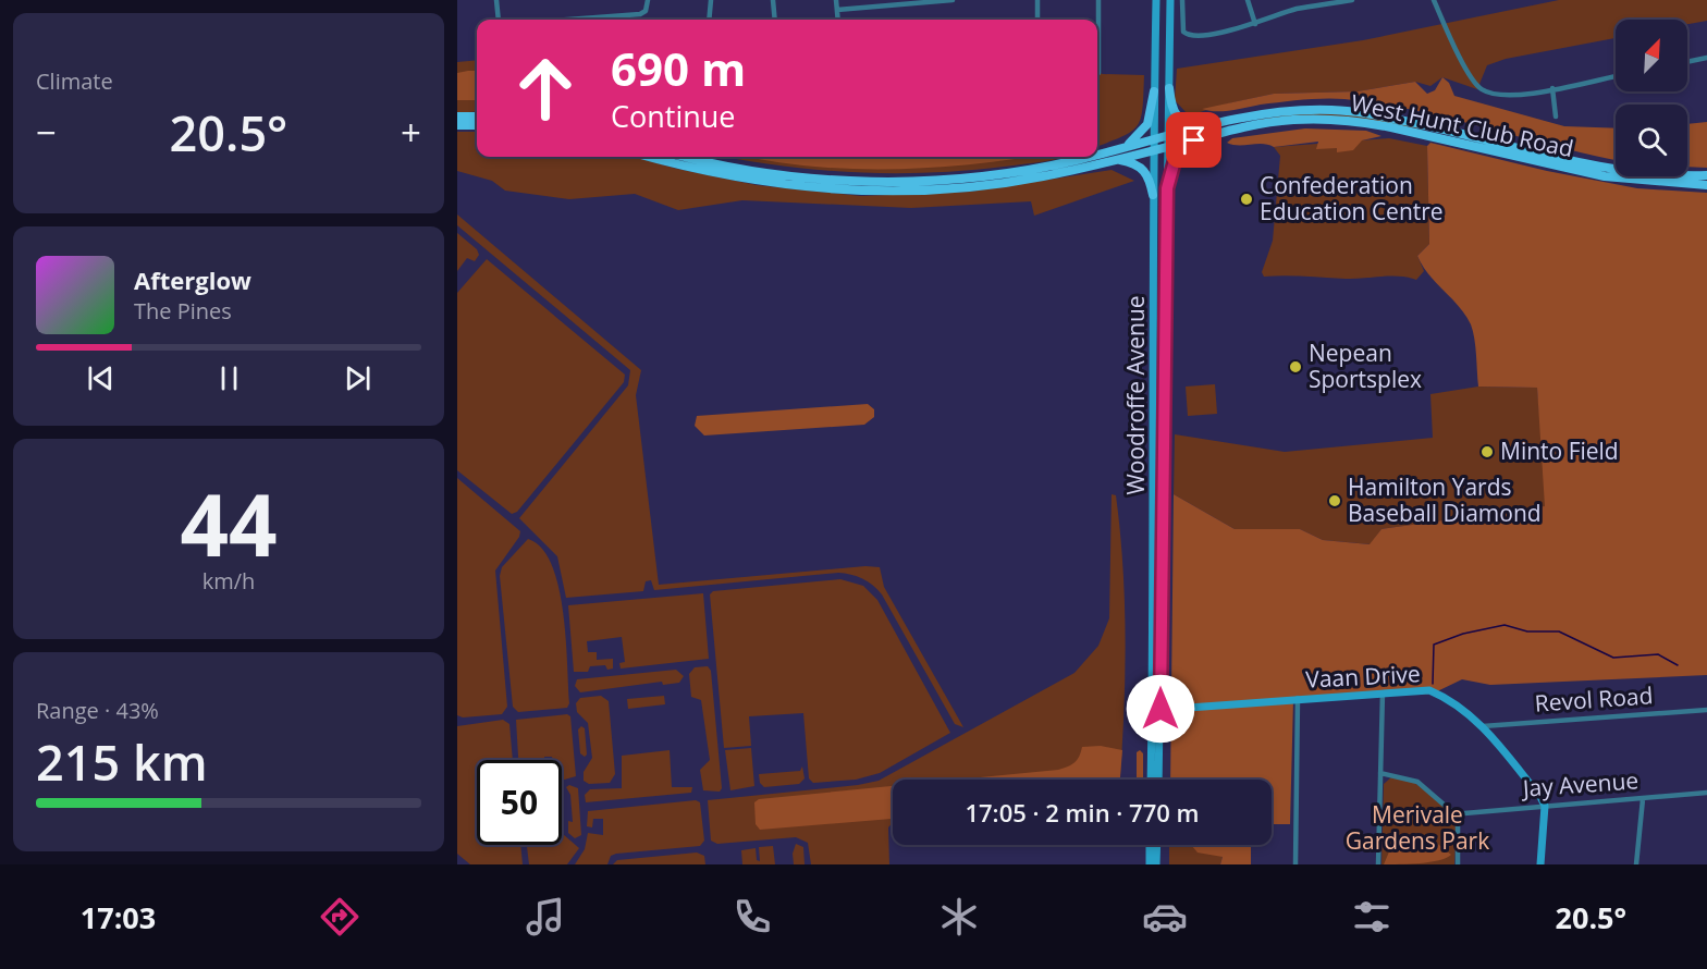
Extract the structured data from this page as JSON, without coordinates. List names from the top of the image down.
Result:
{
  "streets": {
    "main road": ["West Hunt Club Road", "Woodroffe Avenue", "Vaan Drive"],
    "street": ["Revol Road", "Jay Avenue"]
  },
  "crossings": [
    ["West Hunt Club Road", "Woodroffe Avenue"],
    ["Woodroffe Avenue", "Vaan Drive"],
    ["Vaan Drive", "Revol Road"],
    ["Vaan Drive", "Jay Avenue"]
  ],
  "parks": ["Merivale Gardens Park"],
  "places": [
    "Confederation Education Centre",
    "Nepean Sportsplex",
    "Minto Field",
    "Hamilton Yards Baseball Diamond"
  ],
  "north": "top right",
  "page": {
    "tile": [
      "Climate",
      ["44", "km/h"],
      ["Range · 43%", "215 km"]
    ],
    "turn": ["690 m", "Continue"],
    "heat": ["−", "20.5°", "+"],
    "song": ["Afterglow", "The Pines"],
    "limit": "50",
    "trip": "17:05 · 2 min · 770 m",
    "tabs": ["17:03", "20.5°"]
  }
}
